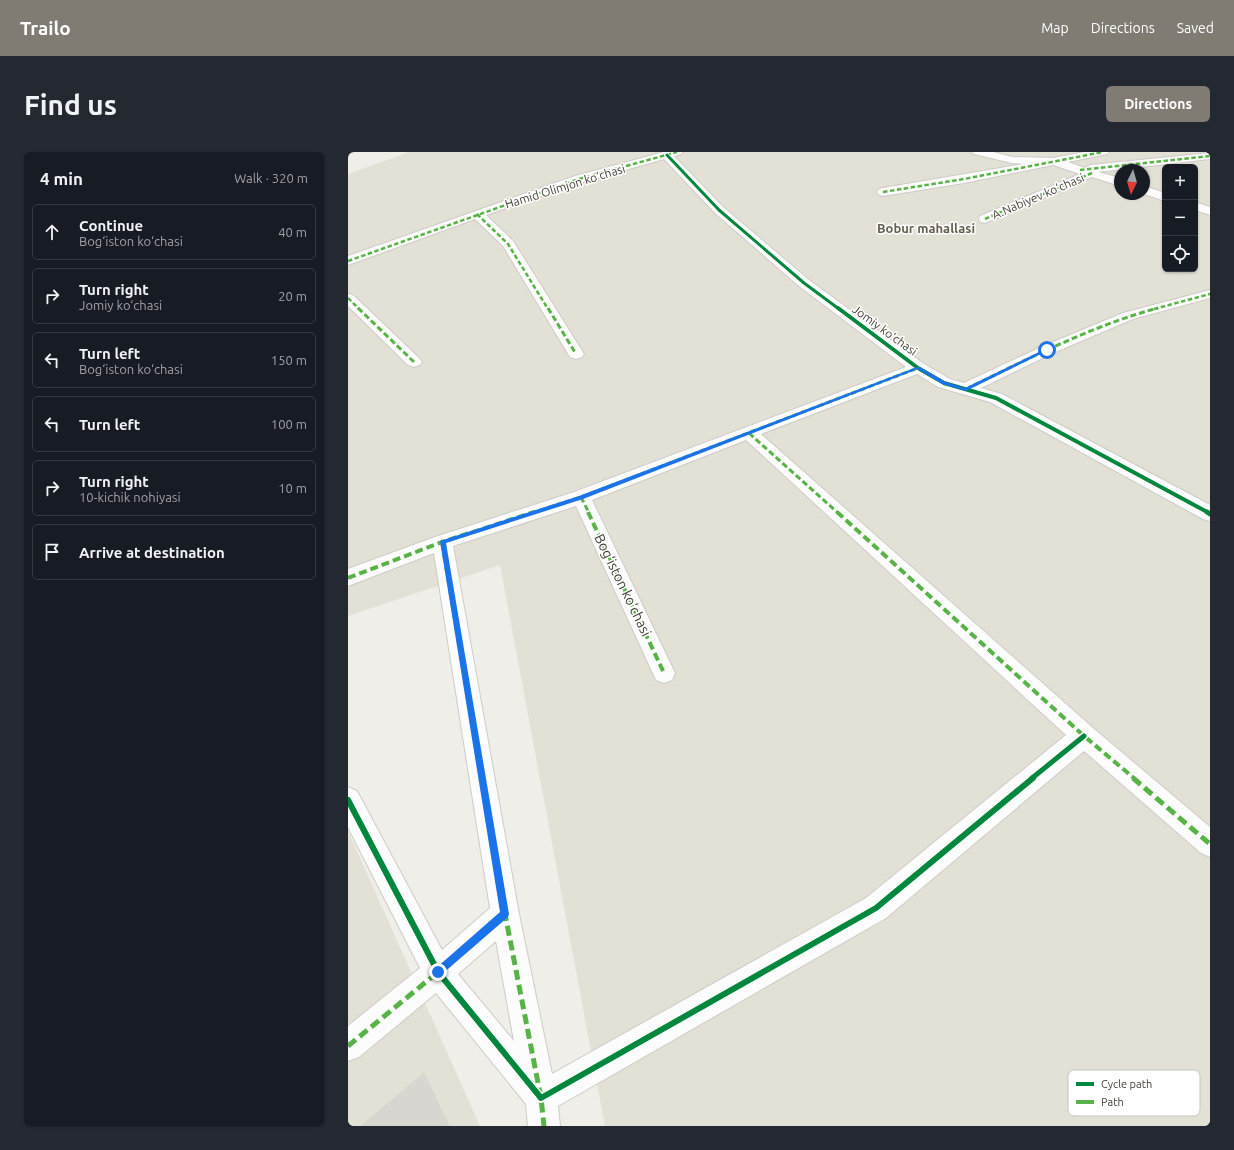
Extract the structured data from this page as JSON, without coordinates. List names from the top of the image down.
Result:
{
  "streets": {
    "street": [
      "Hamid Olimjon ko‘chasi",
      "A.Nabiyev ko‘chasi",
      "Jomiy ko‘chasi",
      "Bog‘iston ko‘chasi"
    ]
  },
  "crossings": [
    ["Hamid Olimjon ko‘chasi", "Jomiy ko‘chasi"]
  ],
  "districts": ["Bobur mahallasi"],
  "legend": ["Cycle path", "Path"],
  "north": "bottom",
  "page": {
    "header": "Trailo",
    "nav": ["Map", "Directions", "Saved"],
    "buttons": "Directions",
    "title": "Find us",
    "heading": ["4 min", "Walk · 320 m"],
    "map_buttons": ["+", "−"],
    "list": [
      ["Continue", "Bog‘iston ko‘chasi", "40 m"],
      ["Turn right", "Jomiy ko‘chasi", "20 m"],
      ["Turn left", "Bog‘iston ko‘chasi", "150 m"],
      ["Turn left", "100 m"],
      ["Turn right", "10-kichik nohiyasi", "10 m"],
      "Arrive at destination"
    ]
  }
}
